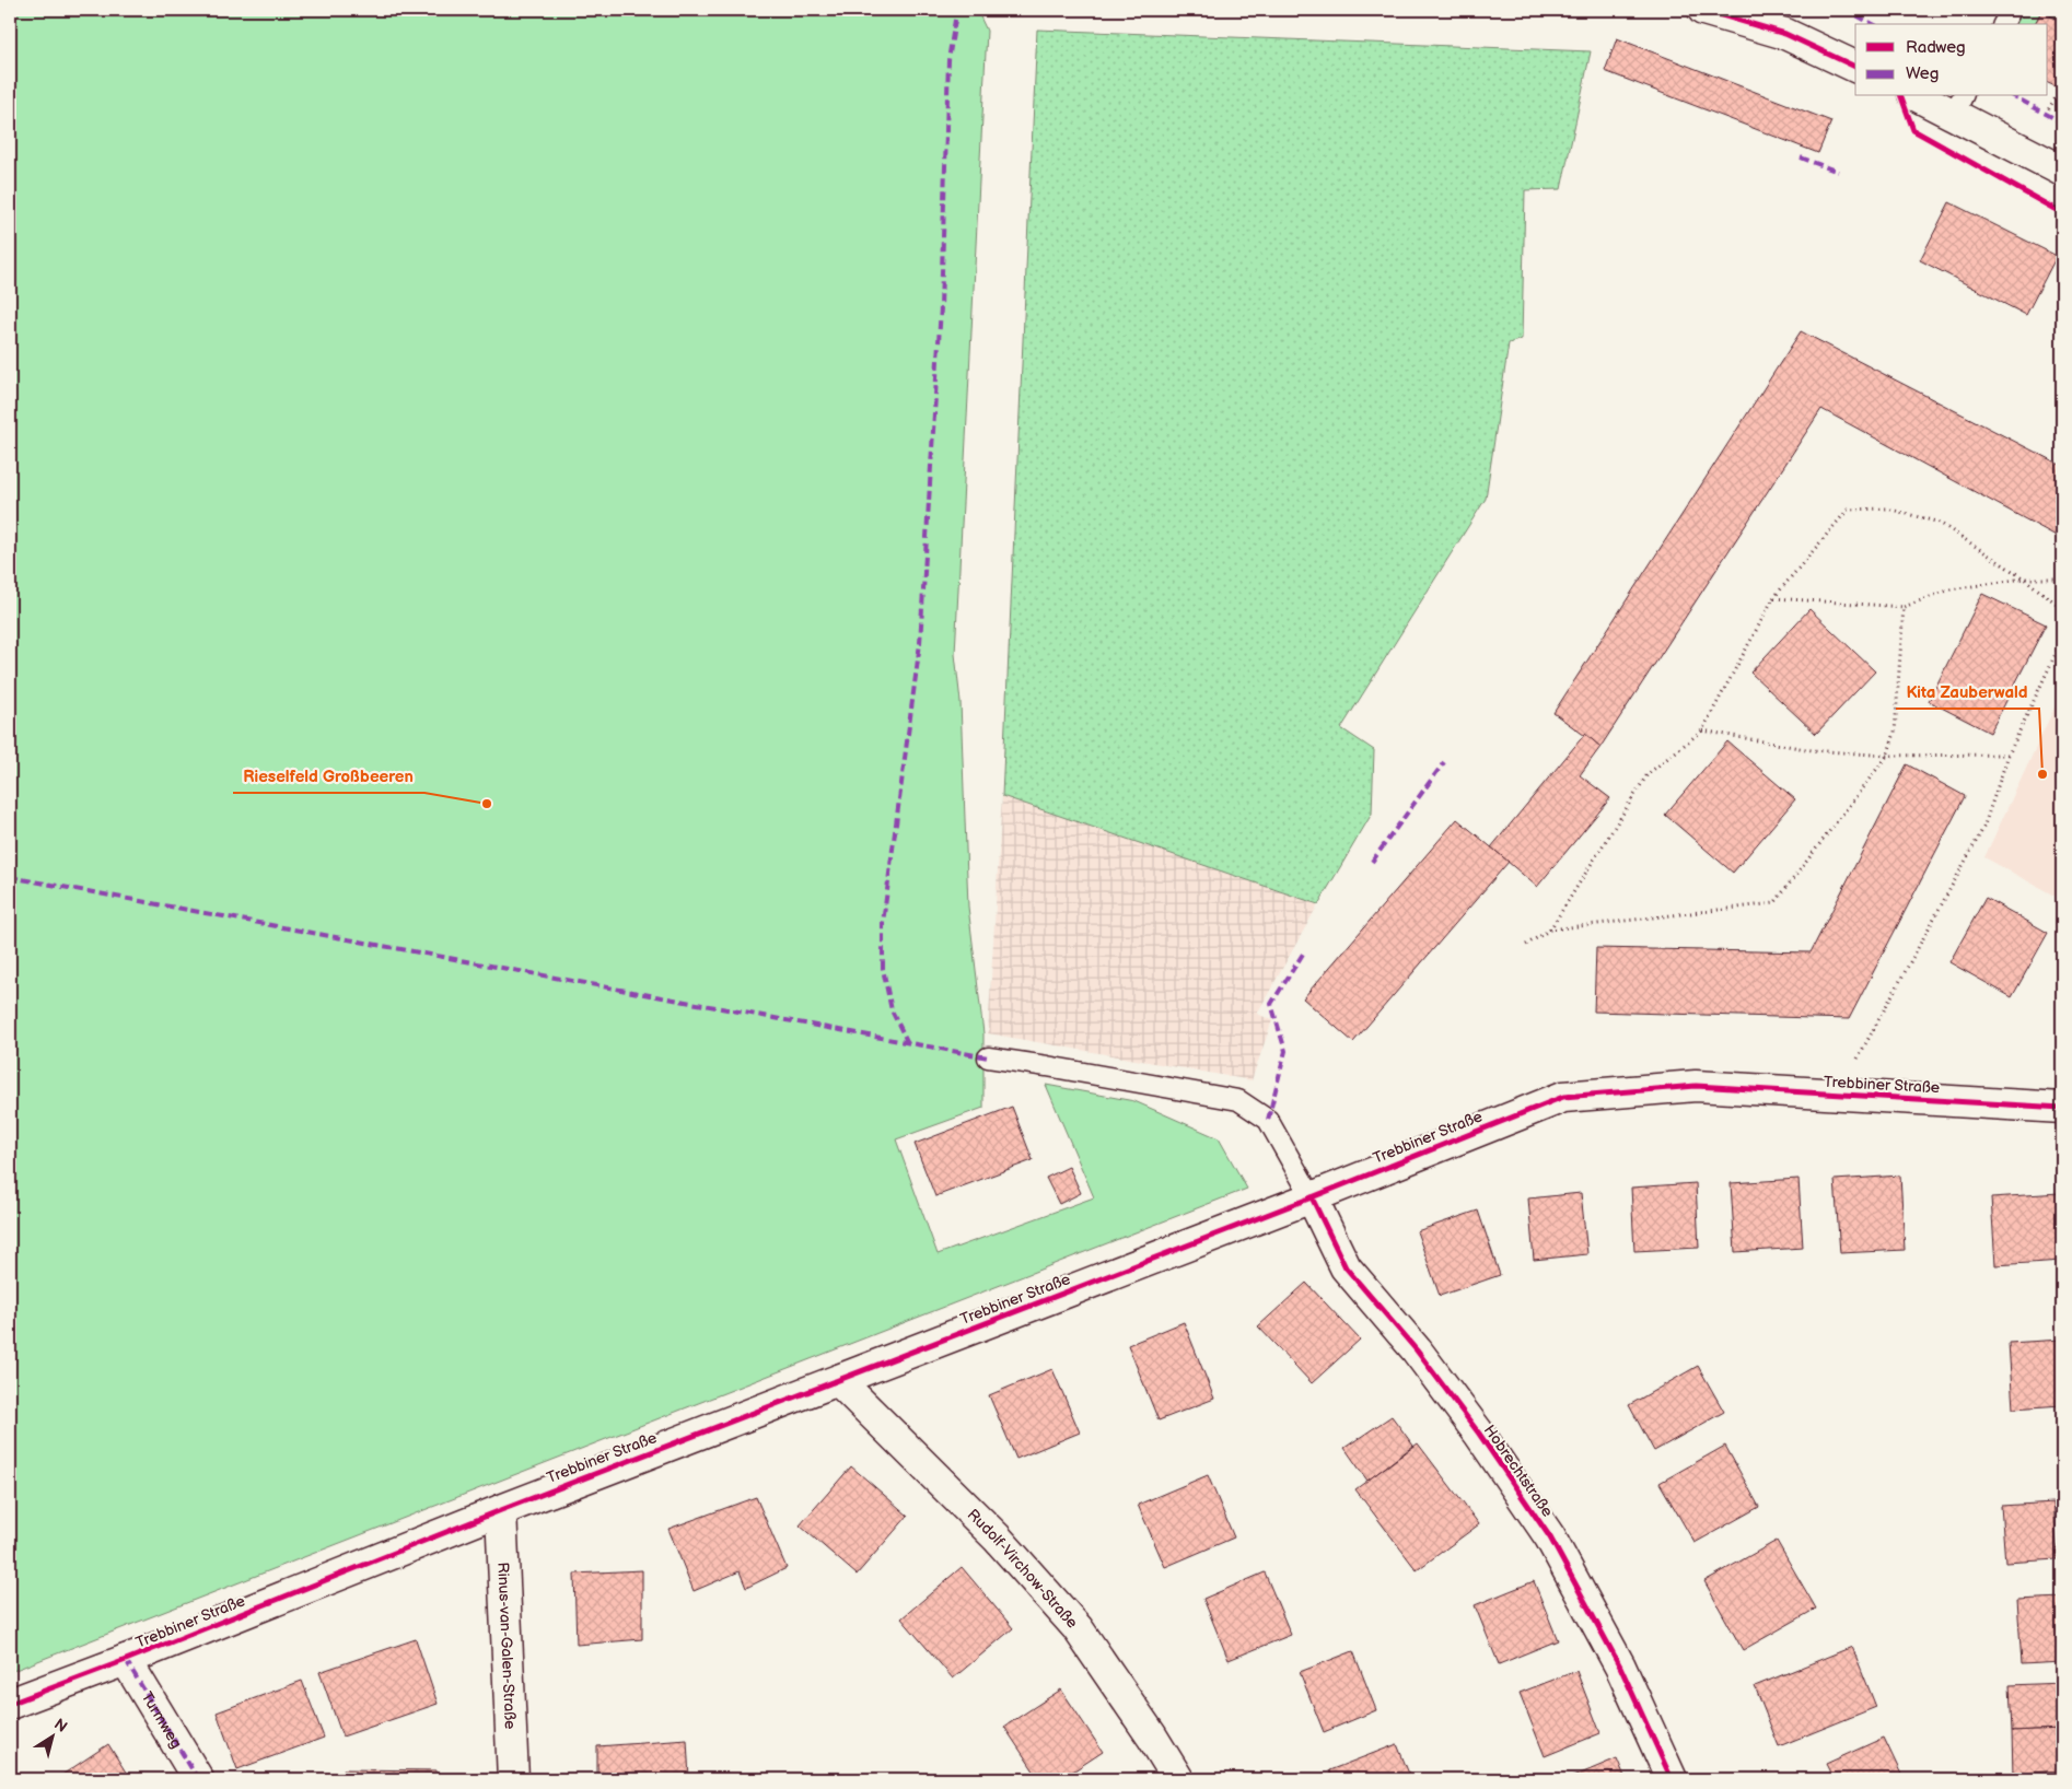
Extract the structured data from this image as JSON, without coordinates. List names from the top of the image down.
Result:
{
  "streets": {
    "street": [
      "Trebbiner Straße",
      "Hobrechtstraße",
      "Rudolf-Virchow-Straße",
      "Rinus-van-Galen-Straße",
      "Turmweg"
    ]
  },
  "crossings": [
    ["Trebbiner Straße", "Hobrechtstraße"],
    ["Trebbiner Straße", "Rudolf-Virchow-Straße"],
    ["Trebbiner Straße", "Rinus-van-Galen-Straße"],
    ["Trebbiner Straße", "Turmweg"]
  ],
  "places": ["Kita Zauberwald", "Rieselfeld Großbeeren"],
  "legend": ["Radweg", "Weg"],
  "north": "top right"
}
